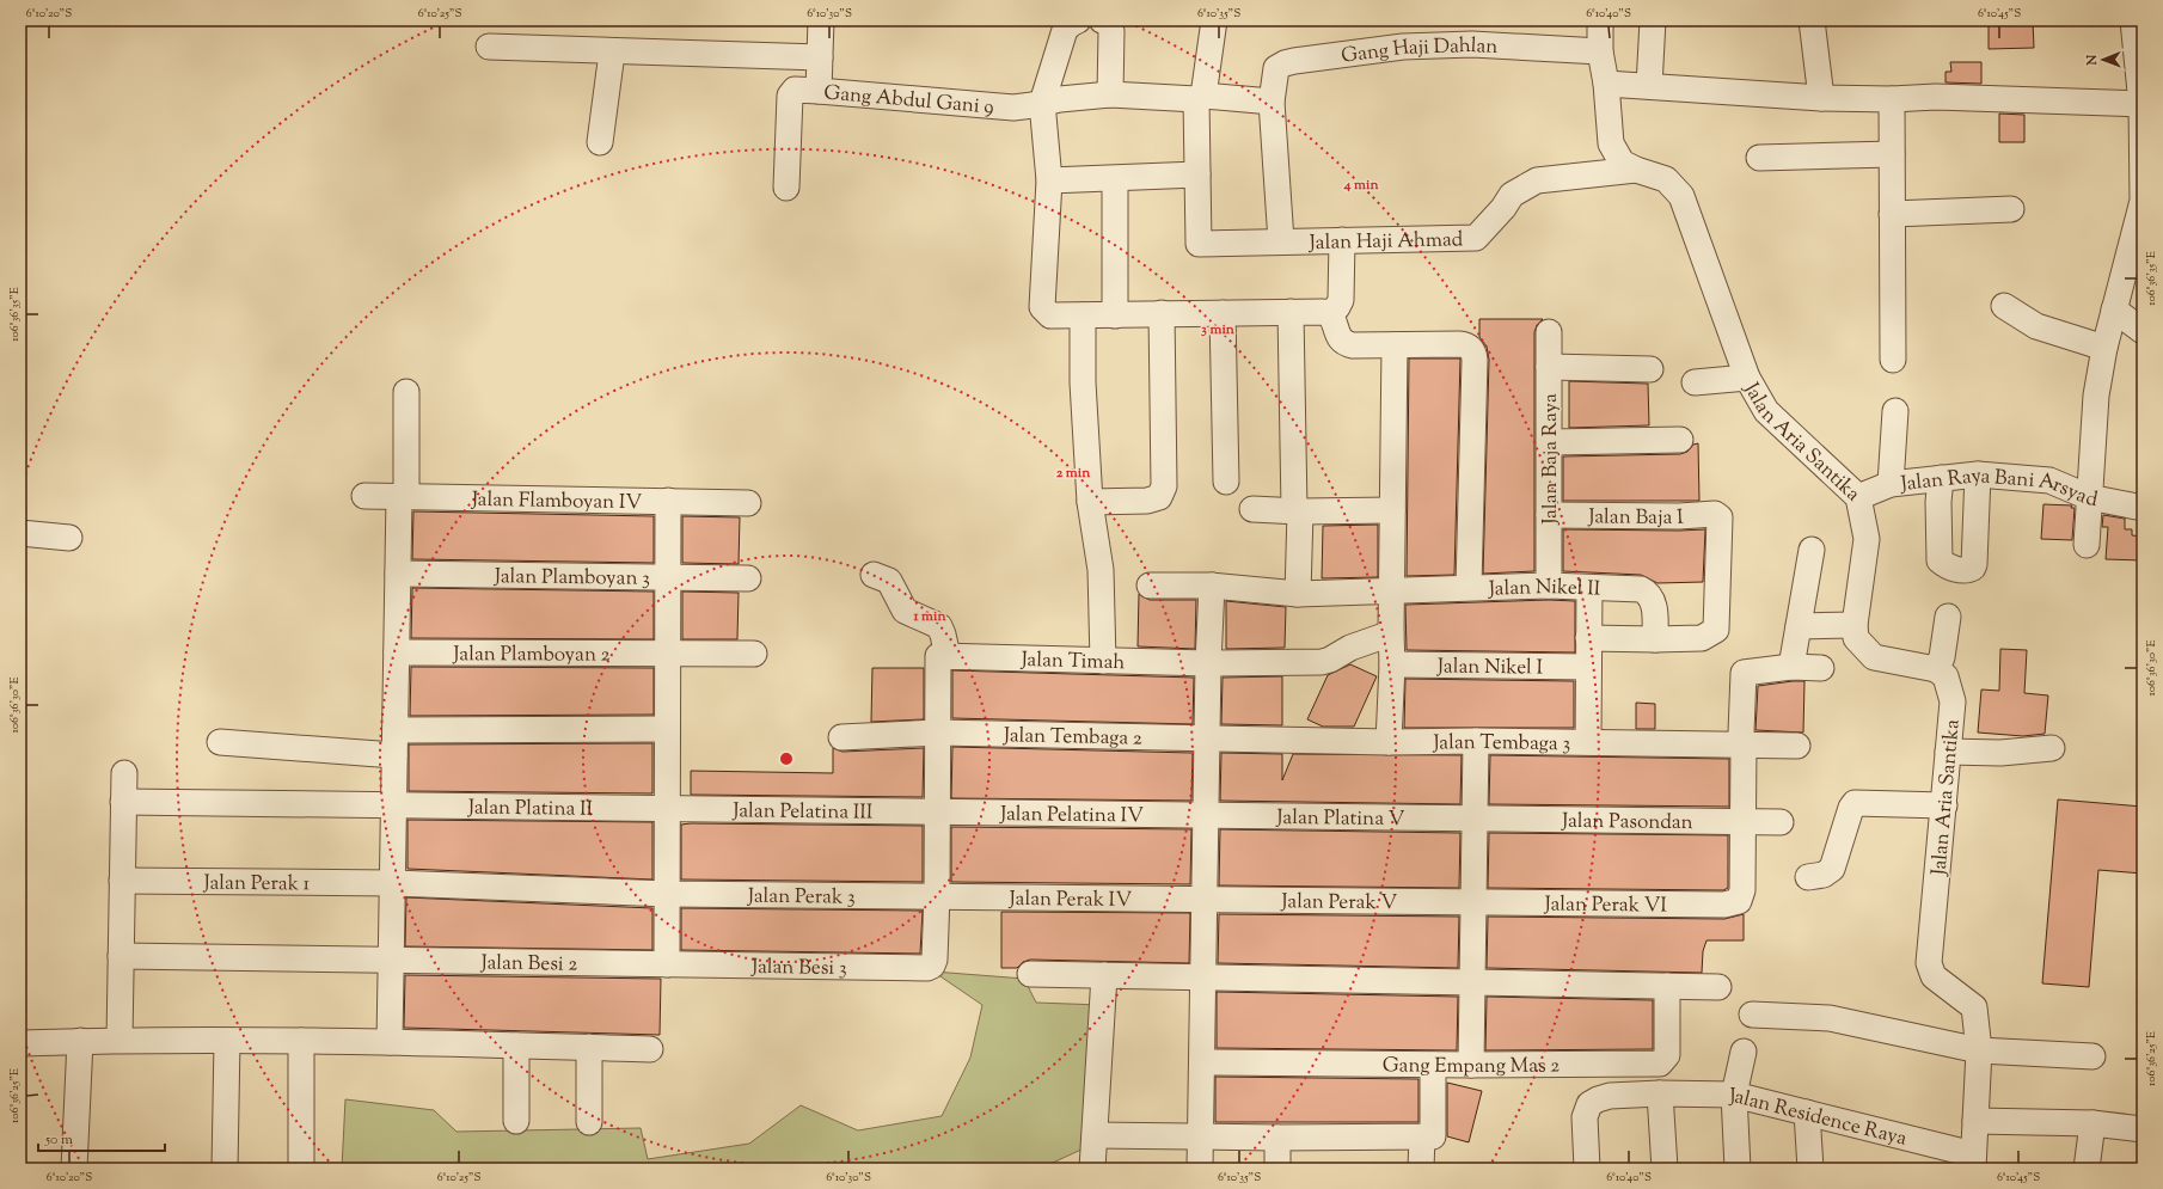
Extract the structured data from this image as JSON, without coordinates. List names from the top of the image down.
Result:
{
  "streets": {
    "street": [
      "Gang Haji Dahlan",
      "Gang Abdul Gani 9",
      "Jalan Haji Ahmad",
      "Jalan Aria Santika",
      "Jalan Baja Raya",
      "Jalan Raya Bani Arsyad",
      "Jalan Flamboyan IV",
      "Jalan Baja I",
      "Jalan Plamboyan 3",
      "Jalan Nikel II",
      "Jalan Plamboyan 2",
      "Jalan Timah",
      "Jalan Nikel I",
      "Jalan Tembaga 2",
      "Jalan Tembaga 3",
      "Jalan Platina II",
      "Jalan Pelatina III",
      "Jalan Pelatina IV",
      "Jalan Platina V",
      "Jalan Pasondan",
      "Jalan Perak 1",
      "Jalan Perak 3",
      "Jalan Perak IV",
      "Jalan Perak V",
      "Jalan Perak VI",
      "Jalan Besi 2",
      "Jalan Besi 3",
      "Gang Empang Mas 2",
      "Jalan Residence Raya"
    ]
  },
  "crossings": [
    ["Gang Haji Dahlan", "Gang Abdul Gani 9"],
    ["Gang Haji Dahlan", "Jalan Aria Santika"],
    ["Jalan Haji Ahmad", "Jalan Aria Santika"],
    ["Jalan Aria Santika", "Jalan Raya Bani Arsyad"],
    ["Jalan Aria Santika", "Jalan Residence Raya"],
    ["Jalan Baja Raya", "Jalan Baja I"],
    ["Jalan Baja Raya", "Jalan Nikel II"],
    ["Jalan Baja I", "Jalan Nikel II"],
    ["Jalan Tembaga 2", "Jalan Tembaga 3"],
    ["Jalan Platina II", "Jalan Pelatina III"],
    ["Jalan Pelatina III", "Jalan Pelatina IV"],
    ["Jalan Pelatina IV", "Jalan Platina V"],
    ["Jalan Platina V", "Jalan Pasondan"],
    ["Jalan Pasondan", "Jalan Perak VI"],
    ["Jalan Perak 1", "Jalan Perak 3"],
    ["Jalan Perak 3", "Jalan Perak IV"],
    ["Jalan Perak 3", "Jalan Besi 3"],
    ["Jalan Perak IV", "Jalan Perak V"],
    ["Jalan Perak IV", "Jalan Besi 3"],
    ["Jalan Perak V", "Jalan Perak VI"],
    ["Jalan Besi 2", "Jalan Besi 3"]
  ],
  "scale_bar": "50 m",
  "north": "left",
  "coordinates": [
    "6°10'20\"S",
    "6°10'25\"S",
    "6°10'30\"S",
    "6°10'35\"S",
    "6°10'40\"S",
    "6°10'45\"S",
    "106°36'35\"E",
    "106°36'30\"E",
    "106°36'25\"E"
  ],
  "rings": [
    "4 min",
    "3 min",
    "2 min",
    "1 min"
  ]
}
